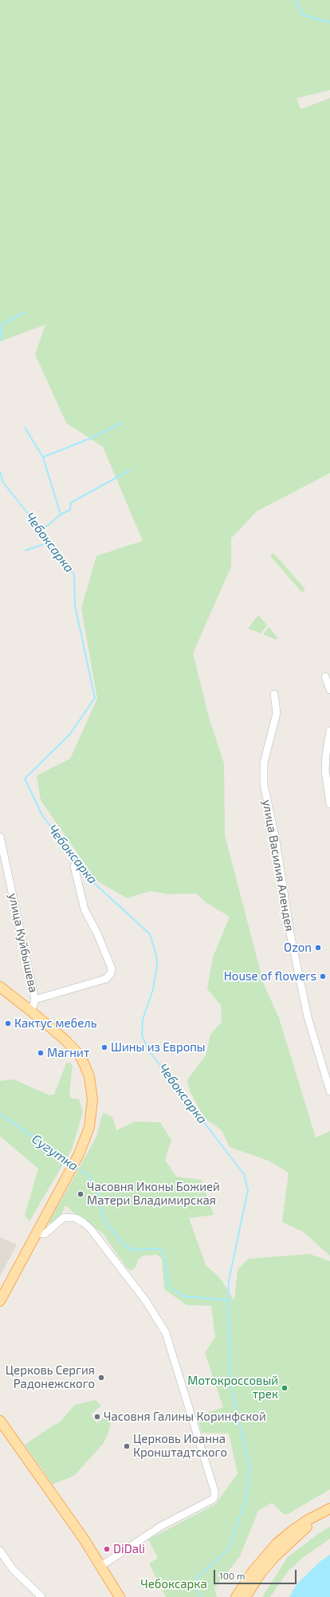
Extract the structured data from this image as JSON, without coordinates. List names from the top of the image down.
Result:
{
  "streets": {
    "street": ["улица Василия Алендея", "улица Куйбышева"]
  },
  "water": ["Чебоксарка", "Сугутка"],
  "parks": ["Чебоксарка"],
  "places": [
    "Ozon",
    "House of flowers",
    "Кактус мебель",
    "Шины из Европы",
    "Магнит",
    "Часовня Иконы Божией Матери Владимирская",
    "Церковь Сергия Радонежского",
    "Мотокроссовый трек",
    "Часовня Галины Коринфской",
    "Церковь Иоанна Кронштадтского",
    "DiDali"
  ],
  "scale_bar": "100 m"
}
